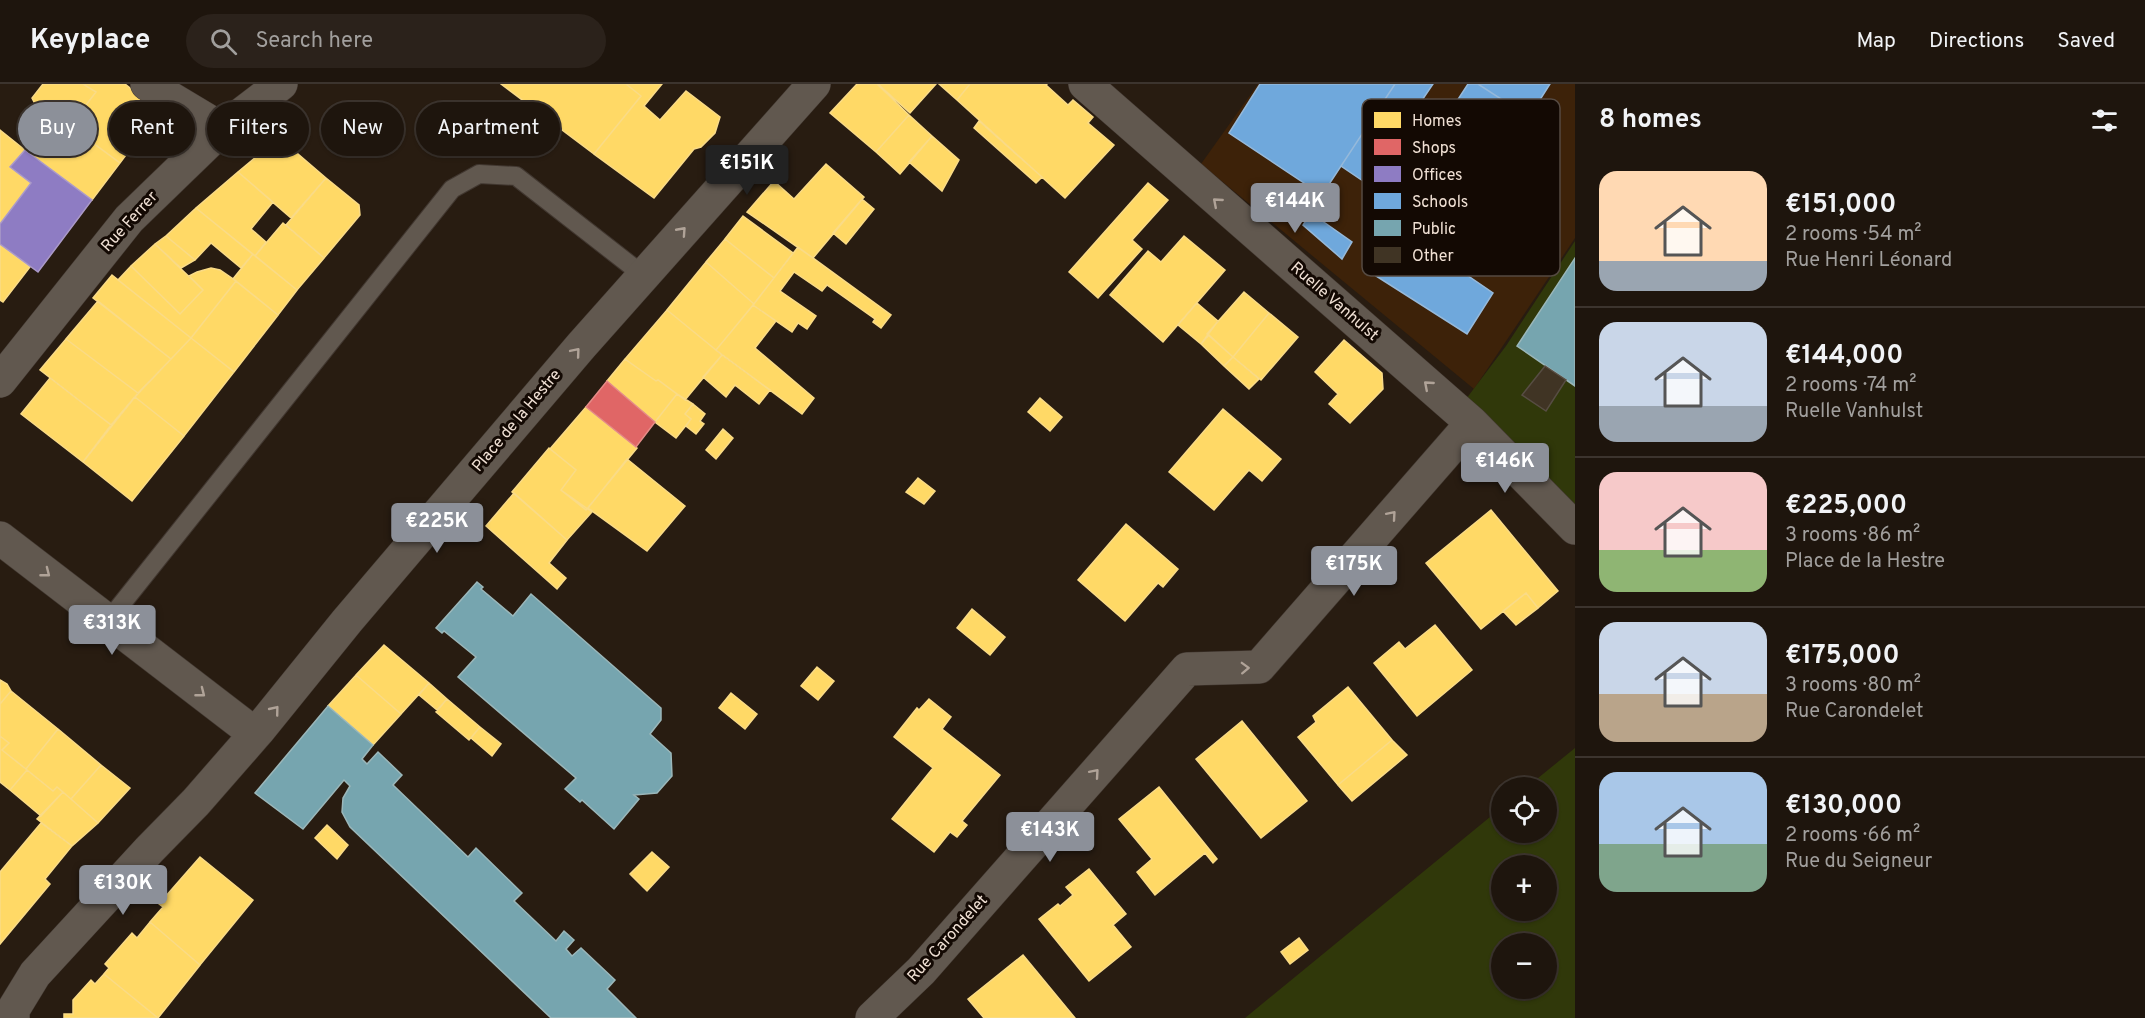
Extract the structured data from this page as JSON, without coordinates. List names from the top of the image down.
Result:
{
  "streets": {
    "street": [
      "Rue Ferrer",
      "Ruelle Vanhulst",
      "Place de la Hestre",
      "Rue Carondelet"
    ]
  },
  "crossings": [
    ["Ruelle Vanhulst", "Rue Carondelet"]
  ],
  "one_way": ["Ruelle Vanhulst", "Place de la Hestre", "Rue Carondelet"],
  "legend": [
    "Homes",
    "Shops",
    "Offices",
    "Schools",
    "Public",
    "Other"
  ],
  "page": {
    "header": "Keyplace",
    "search": "Search here",
    "nav": ["Map", "Directions", "Saved"],
    "heading": "8 homes",
    "chip": [
      "Buy",
      "Rent",
      "Filters",
      "New",
      "Apartment"
    ],
    "price": [
      "€151K",
      "€144K",
      "€146K",
      "€225K",
      "€175K",
      "€313K",
      "€143K",
      "€130K"
    ],
    "list": [
      {
        "name": "€151,000",
        "note": "2 rooms · 54 m² · Rue Henri Léonard"
      },
      {
        "name": "€144,000",
        "note": "2 rooms · 74 m² · Ruelle Vanhulst"
      },
      {
        "name": "€225,000",
        "note": "3 rooms · 86 m² · Place de la Hestre"
      },
      {
        "name": "€175,000",
        "note": "3 rooms · 80 m² · Rue Carondelet"
      },
      {
        "name": "€130,000",
        "note": "2 rooms · 66 m² · Rue du Seigneur"
      }
    ],
    "map_buttons": ["+", "−"]
  }
}
